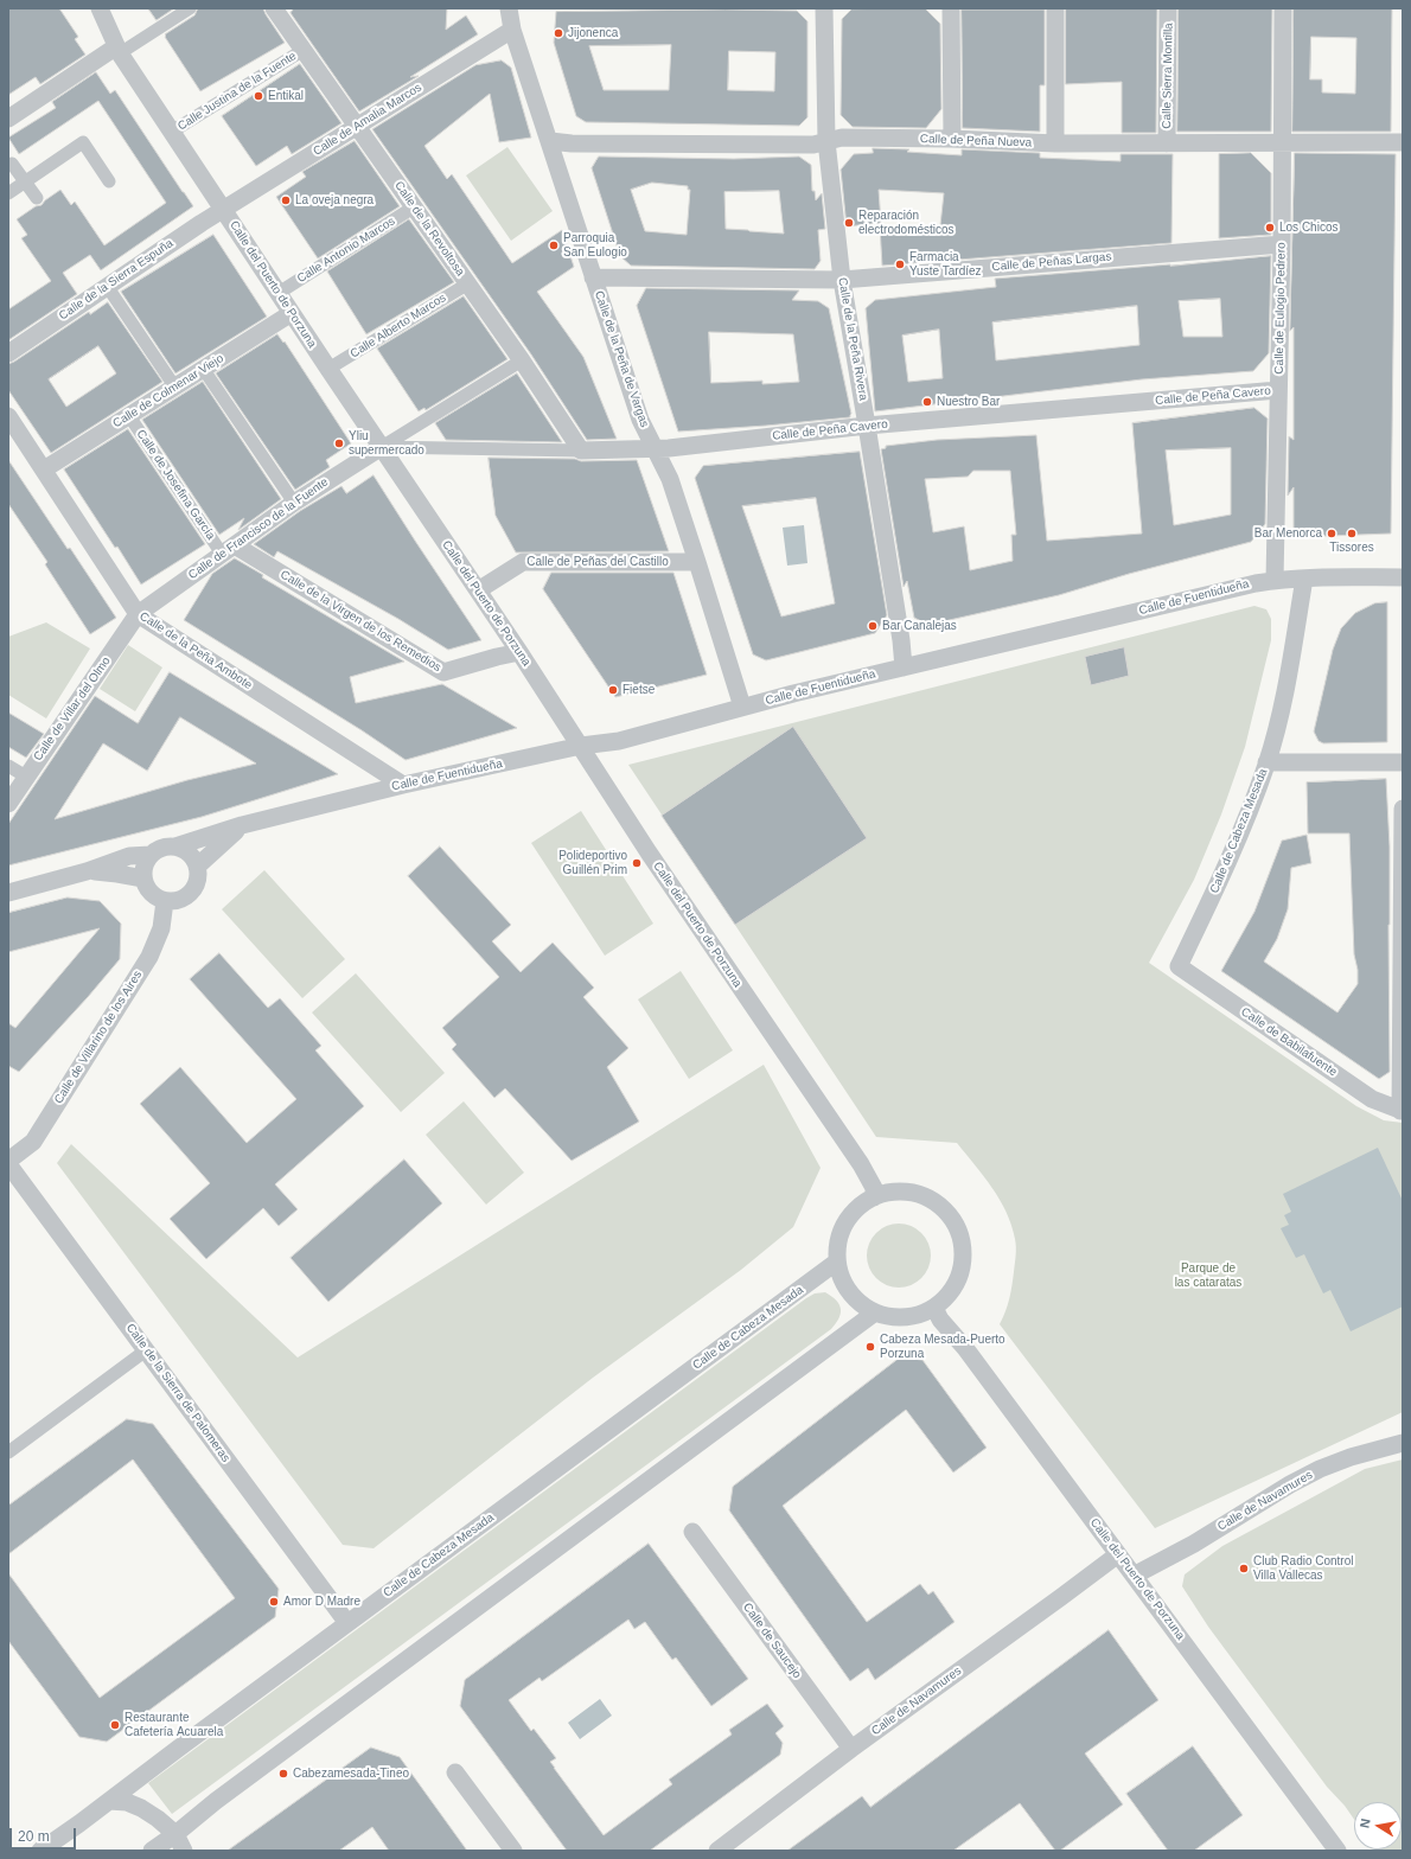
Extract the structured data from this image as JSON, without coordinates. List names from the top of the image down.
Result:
{
  "streets": {
    "street": [
      "Calle Sierra Montilla",
      "Calle Justina de la Fuente",
      "Calle de Amalia Marcos",
      "Calle de Peña Nueva",
      "Calle de la Revoltosa",
      "Calle Antonio Marcos",
      "Calle de Peñas Largas",
      "Calle de la Sierra Espuña",
      "Calle del Puerto de Porzuna",
      "Calle de Eulogio Pedrero",
      "Calle Alberto Marcos",
      "Calle de la Peña Rivera",
      "Calle de la Peña de Vargas",
      "Calle de Colmenar Viejo",
      "Calle de Peña Cavero",
      "Calle de Josefina García",
      "Calle de Francisco de la Fuente",
      "Calle de Peñas del Castillo",
      "Calle de Fuentidueña",
      "Calle de la Virgen de los Remedios",
      "Calle de la Peña Ambote",
      "Calle de Villar del Olmo",
      "Calle de Cabeza Mesada",
      "Calle de Villarino de los Aires",
      "Calle de Babilafuente",
      "Calle de la Sierra de Palomeras",
      "Calle de Navamures",
      "Calle de Saucejo"
    ]
  },
  "crossings": [
    ["Calle Sierra Montilla", "Calle de Peña Nueva"],
    ["Calle Justina de la Fuente", "Calle de la Revoltosa"],
    ["Calle Justina de la Fuente", "Calle del Puerto de Porzuna"],
    ["Calle de Amalia Marcos", "Calle de la Revoltosa"],
    ["Calle de Amalia Marcos", "Calle de la Sierra Espuña"],
    ["Calle de Amalia Marcos", "Calle del Puerto de Porzuna"],
    ["Calle de Amalia Marcos", "Calle de la Peña de Vargas"],
    ["Calle de Peña Nueva", "Calle de Eulogio Pedrero"],
    ["Calle de Peña Nueva", "Calle de la Peña Rivera"],
    ["Calle de Peña Nueva", "Calle de la Peña de Vargas"],
    ["Calle de la Revoltosa", "Calle Antonio Marcos"],
    ["Calle de la Revoltosa", "Calle Alberto Marcos"],
    ["Calle de la Revoltosa", "Calle de Peña Cavero"],
    ["Calle Antonio Marcos", "Calle del Puerto de Porzuna"],
    ["Calle de Peñas Largas", "Calle de Eulogio Pedrero"],
    ["Calle de Peñas Largas", "Calle de la Peña Rivera"],
    ["Calle de Peñas Largas", "Calle de la Peña de Vargas"],
    ["Calle de la Sierra Espuña", "Calle del Puerto de Porzuna"],
    ["Calle del Puerto de Porzuna", "Calle Alberto Marcos"],
    ["Calle del Puerto de Porzuna", "Calle de Colmenar Viejo"],
    ["Calle del Puerto de Porzuna", "Calle de Peña Cavero"],
    ["Calle del Puerto de Porzuna", "Calle de Francisco de la Fuente"],
    ["Calle del Puerto de Porzuna", "Calle de Peñas del Castillo"],
    ["Calle del Puerto de Porzuna", "Calle de Fuentidueña"],
    ["Calle del Puerto de Porzuna", "Calle de la Virgen de los Remedios"],
    ["Calle del Puerto de Porzuna", "Calle de Cabeza Mesada"],
    ["Calle del Puerto de Porzuna", "Calle de Navamures"],
    ["Calle de Eulogio Pedrero", "Calle de Peña Cavero"],
    ["Calle de Eulogio Pedrero", "Calle de Fuentidueña"],
    ["Calle de la Peña Rivera", "Calle de Peña Cavero"],
    ["Calle de la Peña Rivera", "Calle de Fuentidueña"],
    ["Calle de la Peña de Vargas", "Calle de Peña Cavero"],
    ["Calle de la Peña de Vargas", "Calle de Peñas del Castillo"],
    ["Calle de la Peña de Vargas", "Calle de Fuentidueña"],
    ["Calle de Colmenar Viejo", "Calle de Josefina García"],
    ["Calle de Colmenar Viejo", "Calle de la Peña Ambote"],
    ["Calle de Peña Cavero", "Calle de Francisco de la Fuente"],
    ["Calle de Josefina García", "Calle de Francisco de la Fuente"],
    ["Calle de Josefina García", "Calle de la Virgen de los Remedios"],
    ["Calle de Francisco de la Fuente", "Calle de la Virgen de los Remedios"],
    ["Calle de Francisco de la Fuente", "Calle de la Peña Ambote"],
    ["Calle de Francisco de la Fuente", "Calle de Villar del Olmo"],
    ["Calle de Fuentidueña", "Calle de la Peña Ambote"],
    ["Calle de Fuentidueña", "Calle de Cabeza Mesada"],
    ["Calle de Fuentidueña", "Calle de Villarino de los Aires"],
    ["Calle de la Peña Ambote", "Calle de Villar del Olmo"],
    ["Calle de Cabeza Mesada", "Calle de Babilafuente"],
    ["Calle de Cabeza Mesada", "Calle de la Sierra de Palomeras"],
    ["Calle de Villarino de los Aires", "Calle de la Sierra de Palomeras"],
    ["Calle de Navamures", "Calle de Saucejo"]
  ],
  "parks": ["Parque de las cataratas"],
  "places": [
    "Jijonenca",
    "Entikal",
    "La oveja negra",
    "Reparación electrodomésticos",
    "Los Chicos",
    "Parroquia San Eulogio",
    "Farmacia Yuste Tardíez",
    "Nuestro Bar",
    "Yliu supermercado",
    "Bar Menorca",
    "Tissores",
    "Bar Canalejas",
    "Fietse",
    "Polideportivo Guillén Prim",
    "Cabeza Mesada-Puerto Porzuna",
    "Club Radio Control Villa Vallecas",
    "Amor D Madre",
    "Restaurante Cafetería Acuarela",
    "Cabezamesada-Tineo"
  ],
  "scale_bar": "20 m",
  "north": "left"
}
